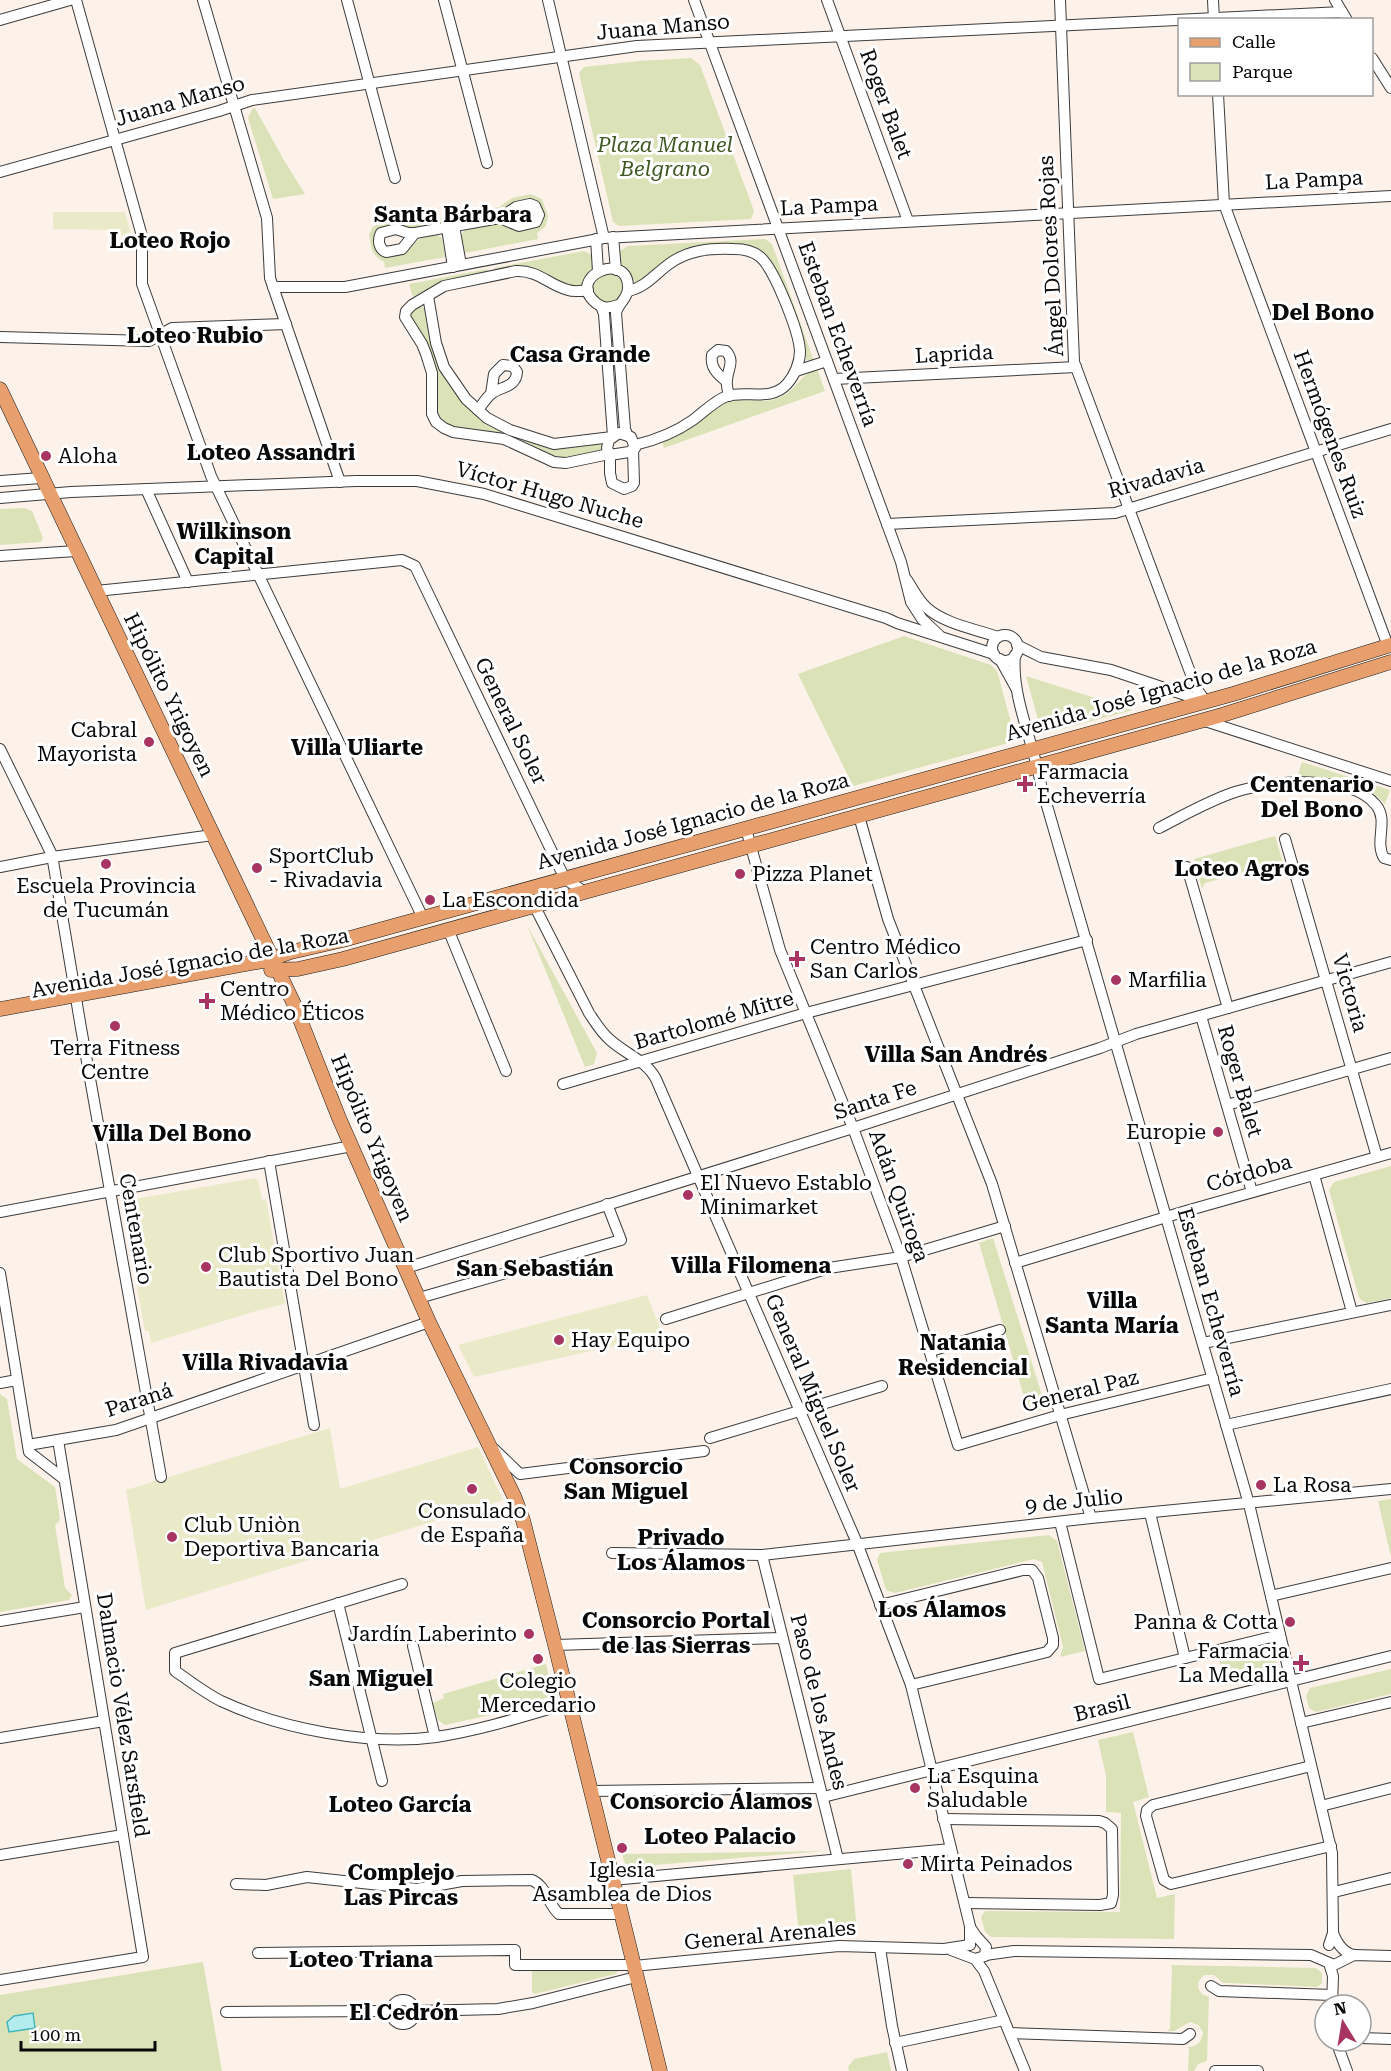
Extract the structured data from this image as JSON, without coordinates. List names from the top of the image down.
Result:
{
  "streets": {
    "main road": ["Avenida José Ignacio de la Roza", "Hipólito Yrigoyen"],
    "street": [
      "Juana Manso",
      "Roger Balet",
      "La Pampa",
      "Ángel Dolores Rojas",
      "Esteban Echeverría",
      "Laprida",
      "Hermógenes Ruiz",
      "Rivadavia",
      "Víctor Hugo Nuche",
      "General Soler",
      "Victoria",
      "Bartolomé Mitre",
      "Santa Fe",
      "Córdoba",
      "Adán Quiroga",
      "Centenario",
      "General Paz",
      "General Miguel Soler",
      "Paraná",
      "9 de Julio",
      "Paso de los Andes",
      "Brasil",
      "Dalmacio Vélez Sarsfield",
      "General Arenales"
    ]
  },
  "crossings": [
    ["Juana Manso", "Roger Balet"],
    ["Juana Manso", "Ángel Dolores Rojas"],
    ["Juana Manso", "Esteban Echeverría"],
    ["Roger Balet", "La Pampa"],
    ["Roger Balet", "Santa Fe"],
    ["Roger Balet", "Córdoba"],
    ["La Pampa", "Ángel Dolores Rojas"],
    ["La Pampa", "Esteban Echeverría"],
    ["La Pampa", "Hermógenes Ruiz"],
    ["Ángel Dolores Rojas", "Laprida"],
    ["Ángel Dolores Rojas", "Rivadavia"],
    ["Ángel Dolores Rojas", "Avenida José Ignacio de la Roza"],
    ["Esteban Echeverría", "Laprida"],
    ["Esteban Echeverría", "Rivadavia"],
    ["Esteban Echeverría", "Víctor Hugo Nuche"],
    ["Esteban Echeverría", "Avenida José Ignacio de la Roza"],
    ["Esteban Echeverría", "Bartolomé Mitre"],
    ["Esteban Echeverría", "Santa Fe"],
    ["Esteban Echeverría", "Córdoba"],
    ["Esteban Echeverría", "General Paz"],
    ["Esteban Echeverría", "9 de Julio"],
    ["Esteban Echeverría", "Brasil"],
    ["Esteban Echeverría", "General Arenales"],
    ["Hermógenes Ruiz", "Rivadavia"],
    ["Hermógenes Ruiz", "Avenida José Ignacio de la Roza"],
    ["Víctor Hugo Nuche", "Hipólito Yrigoyen"],
    ["Avenida José Ignacio de la Roza", "Hipólito Yrigoyen"],
    ["Avenida José Ignacio de la Roza", "General Soler"],
    ["Avenida José Ignacio de la Roza", "Adán Quiroga"],
    ["Avenida José Ignacio de la Roza", "Centenario"],
    ["Avenida José Ignacio de la Roza", "General Miguel Soler"],
    ["Hipólito Yrigoyen", "Santa Fe"],
    ["Hipólito Yrigoyen", "Paraná"],
    ["Hipólito Yrigoyen", "Brasil"],
    ["Hipólito Yrigoyen", "General Arenales"],
    ["Victoria", "Santa Fe"],
    ["Victoria", "Córdoba"],
    ["Bartolomé Mitre", "Adán Quiroga"],
    ["Bartolomé Mitre", "General Miguel Soler"],
    ["Santa Fe", "Adán Quiroga"],
    ["Santa Fe", "General Miguel Soler"],
    ["Adán Quiroga", "General Paz"],
    ["Centenario", "Paraná"],
    ["General Miguel Soler", "9 de Julio"],
    ["General Miguel Soler", "Brasil"],
    ["General Miguel Soler", "General Arenales"],
    ["Paraná", "Dalmacio Vélez Sarsfield"],
    ["9 de Julio", "Paso de los Andes"],
    ["9 de Julio", "Brasil"],
    ["Paso de los Andes", "Brasil"]
  ],
  "districts": [
    "Santa Bárbara",
    "Loteo Rojo",
    "Del Bono",
    "Loteo Rubio",
    "Casa Grande",
    "Loteo Assandri",
    "Wilkinson Capital",
    "Villa Uliarte",
    "Centenario Del Bono",
    "Loteo Agros",
    "Villa San Andrés",
    "Villa Del Bono",
    "Villa Filomena",
    "San Sebastián",
    "Villa Santa María",
    "Natania Residencial",
    "Villa Rivadavia",
    "Consorcio San Miguel",
    "Privado Los Álamos",
    "Los Álamos",
    "Consorcio Portal de las Sierras",
    "San Miguel",
    "Consorcio Álamos",
    "Loteo García",
    "Loteo Palacio",
    "Complejo Las Pircas",
    "Loteo Triana",
    "El Cedrón"
  ],
  "parks": ["Plaza Manuel Belgrano"],
  "places": {
    "other": [
      "Aloha",
      "Cabral Mayorista",
      "Escuela Provincia de Tucumán",
      "SportClub - Rivadavia",
      "Pizza Planet",
      "La Escondida",
      "Marfilia",
      "Terra Fitness Centre",
      "Europie",
      "El Nuevo Establo Minimarket",
      "Club Sportivo Juan Bautista Del Bono",
      "Hay Equipo",
      "La Rosa",
      "Consulado de España",
      "Club Uniòn Deportiva Bancaria",
      "Panna & Cotta",
      "Jardín Laberinto",
      "Colegio Mercedario",
      "La Esquina Saludable",
      "Iglesia Asamblea de Dios",
      "Mirta Peinados"
    ],
    "health": [
      "Farmacia Echeverría",
      "Centro Médico San Carlos",
      "Centro Médico Éticos",
      "Farmacia La Medalla"
    ]
  },
  "legend": ["Calle", "Parque"],
  "scale_bar": "100 m",
  "north": "top"
}
